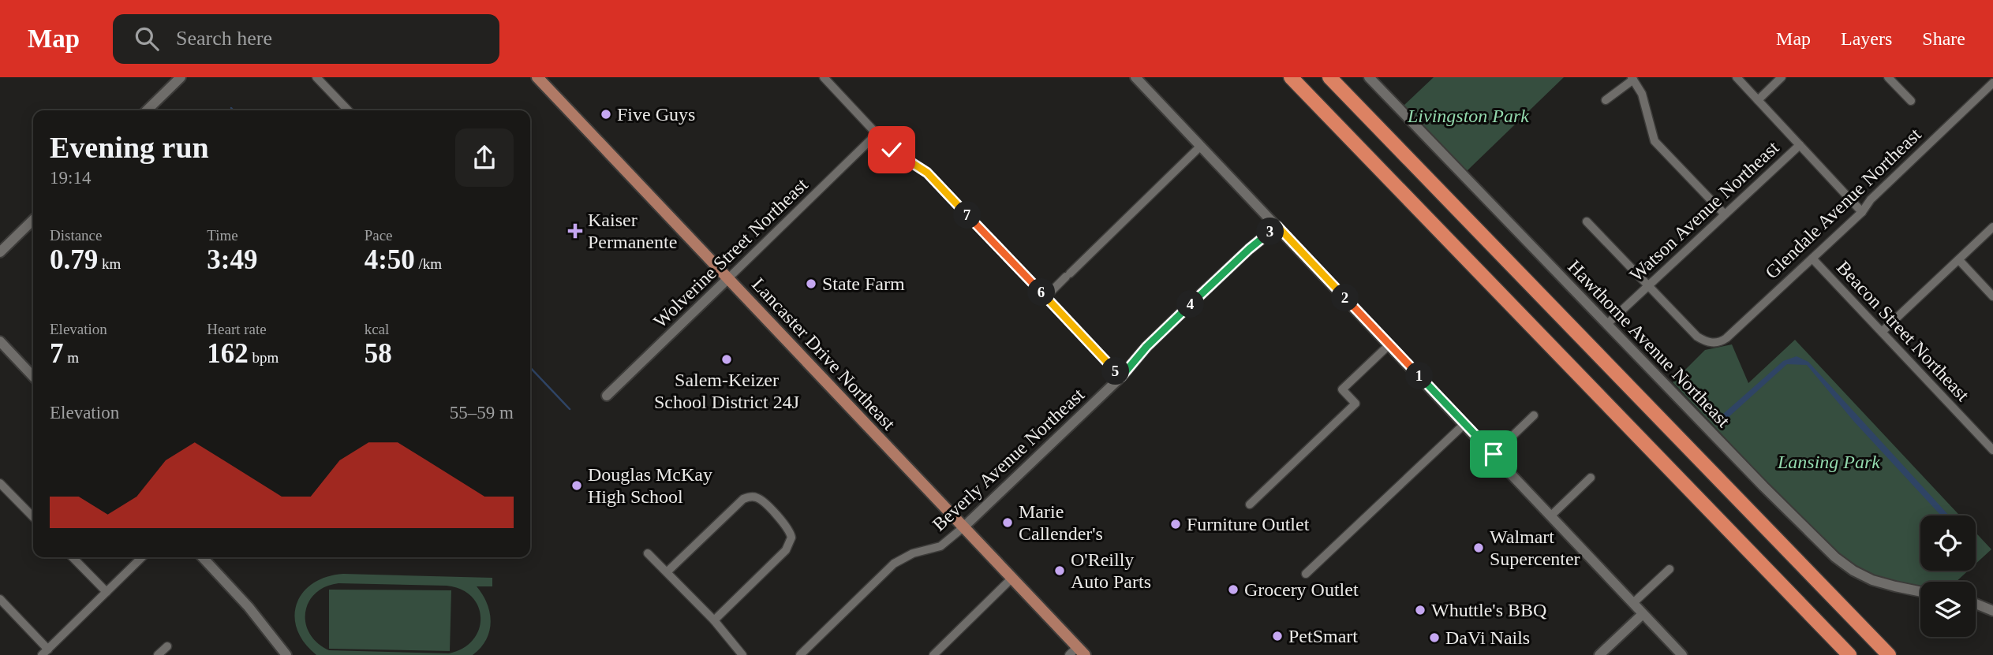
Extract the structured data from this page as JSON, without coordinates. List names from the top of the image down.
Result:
{
  "streets": {
    "main road": ["Lancaster Drive Northeast"],
    "street": [
      "Glendale Avenue Northeast",
      "Watson Avenue Northeast",
      "Wolverine Street Northeast",
      "Beacon Street Northeast",
      "Hawthorne Avenue Northeast",
      "Beverly Avenue Northeast"
    ]
  },
  "crossings": [
    ["Glendale Avenue Northeast", "Watson Avenue Northeast"],
    ["Glendale Avenue Northeast", "Beacon Street Northeast"],
    ["Watson Avenue Northeast", "Hawthorne Avenue Northeast"],
    ["Wolverine Street Northeast", "Lancaster Drive Northeast"],
    ["Lancaster Drive Northeast", "Beverly Avenue Northeast"]
  ],
  "parks": ["Livingston Park", "Lansing Park"],
  "places": {
    "other": [
      "Five Guys",
      "State Farm",
      "Salem-Keizer School District 24J",
      "Douglas McKay High School",
      "Marie Callender's",
      "Furniture Outlet",
      "Walmart Supercenter",
      "O'Reilly Auto Parts",
      "Grocery Outlet",
      "Whuttle's BBQ",
      "PetSmart",
      "DaVi Nails"
    ],
    "health": ["Kaiser Permanente"]
  },
  "page": {
    "header": "Map",
    "search": "Search here",
    "nav": ["Map", "Layers", "Share"],
    "heading": ["Evening run", "19:14"],
    "pins": [
      "7",
      "3",
      "6",
      "2",
      "4",
      "5",
      "1"
    ],
    "stats": [
      ["Distance", "0.79 km"],
      ["Time", "3:49"],
      ["Pace", "4:50 /km"],
      ["Elevation", "7 m"],
      ["Heart rate", "162 bpm"],
      ["kcal", "58"]
    ],
    "chart": ["Elevation", "55–59 m"]
  }
}
